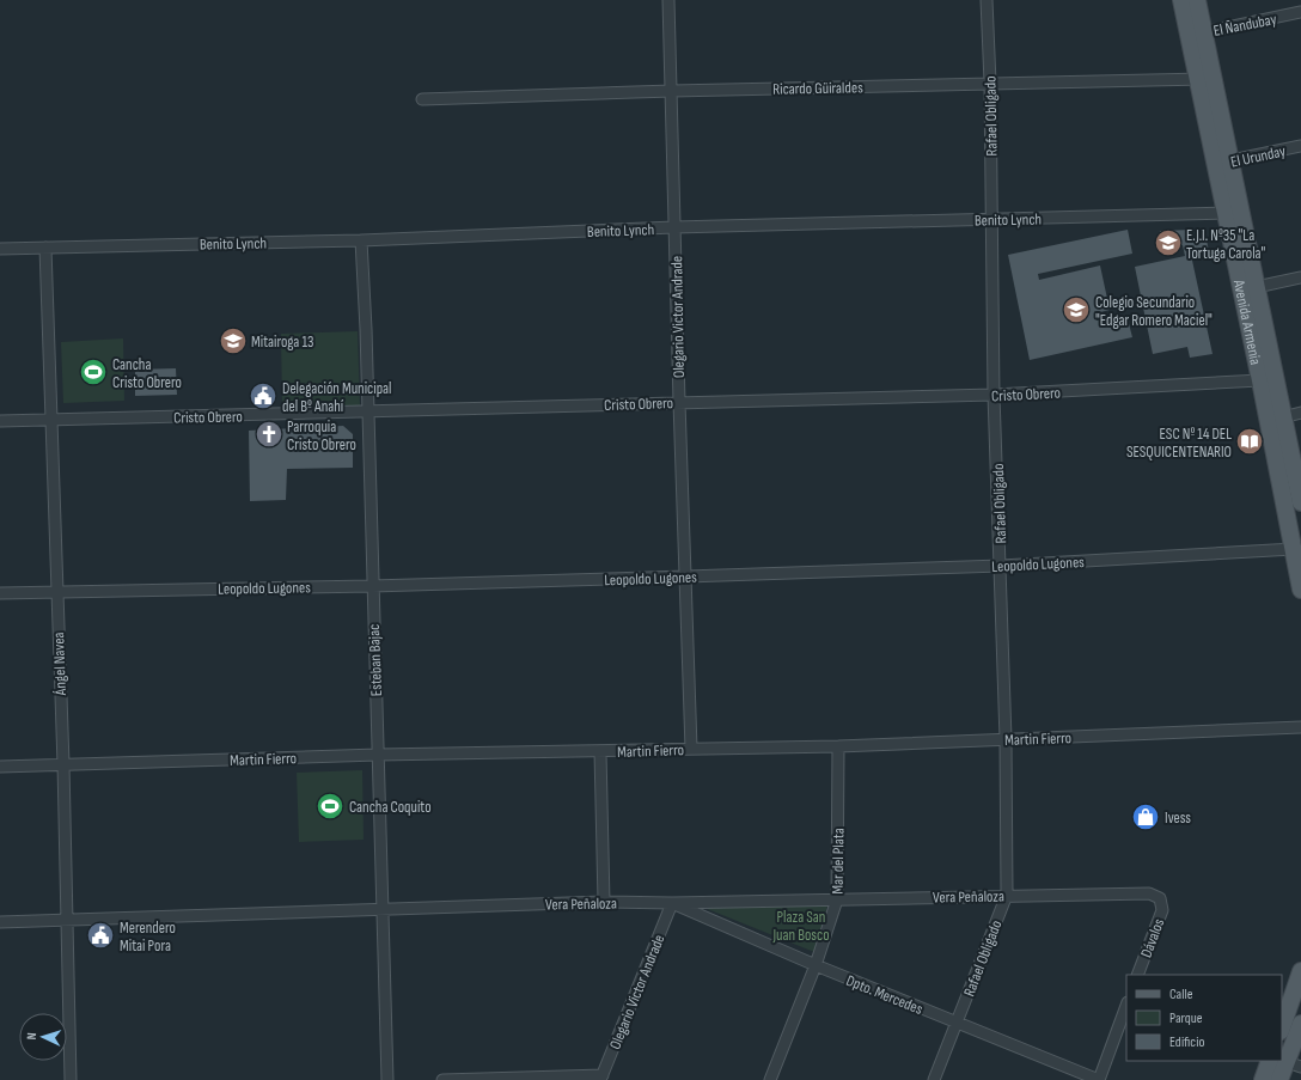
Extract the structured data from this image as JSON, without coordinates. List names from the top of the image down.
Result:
{
  "streets": {
    "main road": ["Avenida Armenia"],
    "street": [
      "El Ñandubay",
      "Ricardo Güiraldes",
      "Rafael Obligado",
      "El Urunday",
      "Benito Lynch",
      "Olegario Victor Andrade",
      "Cristo Obrero",
      "Leopoldo Lugones",
      "Esteban Bajac",
      "Ángel Navea",
      "Martin Fierro",
      "Mar del Plata",
      "Vera Peñaloza",
      "Dávalos",
      "Dpto. Mercedes"
    ]
  },
  "crossings": [
    ["El Ñandubay", "Avenida Armenia"],
    ["Ricardo Güiraldes", "Rafael Obligado"],
    ["Ricardo Güiraldes", "Olegario Victor Andrade"],
    ["Ricardo Güiraldes", "Avenida Armenia"],
    ["Rafael Obligado", "Benito Lynch"],
    ["Rafael Obligado", "Cristo Obrero"],
    ["Rafael Obligado", "Leopoldo Lugones"],
    ["Rafael Obligado", "Martin Fierro"],
    ["Rafael Obligado", "Vera Peñaloza"],
    ["Rafael Obligado", "Dpto. Mercedes"],
    ["El Urunday", "Avenida Armenia"],
    ["Benito Lynch", "Olegario Victor Andrade"],
    ["Benito Lynch", "Avenida Armenia"],
    ["Benito Lynch", "Esteban Bajac"],
    ["Benito Lynch", "Ángel Navea"],
    ["Olegario Victor Andrade", "Cristo Obrero"],
    ["Olegario Victor Andrade", "Leopoldo Lugones"],
    ["Olegario Victor Andrade", "Martin Fierro"],
    ["Olegario Victor Andrade", "Vera Peñaloza"],
    ["Olegario Victor Andrade", "Dpto. Mercedes"],
    ["Avenida Armenia", "Cristo Obrero"],
    ["Avenida Armenia", "Leopoldo Lugones"],
    ["Cristo Obrero", "Esteban Bajac"],
    ["Cristo Obrero", "Ángel Navea"],
    ["Leopoldo Lugones", "Esteban Bajac"],
    ["Leopoldo Lugones", "Ángel Navea"],
    ["Esteban Bajac", "Martin Fierro"],
    ["Esteban Bajac", "Vera Peñaloza"],
    ["Ángel Navea", "Martin Fierro"],
    ["Ángel Navea", "Vera Peñaloza"],
    ["Martin Fierro", "Mar del Plata"],
    ["Mar del Plata", "Vera Peñaloza"],
    ["Mar del Plata", "Dpto. Mercedes"],
    ["Vera Peñaloza", "Dávalos"],
    ["Vera Peñaloza", "Dpto. Mercedes"]
  ],
  "parks": ["Plaza San Juan Bosco"],
  "places": {
    "school or university": ["E.J.I. Nº35 \"La Tortuga Carola\"", "Colegio Secundario \"Edgar Romero Maciel\"", "Mitairoga 13"],
    "sports": ["Cancha Cristo Obrero", "Cancha Coquito"],
    "public building": ["Delegación Municipal del Bº Anahí", "Merendero Mitai Pora"],
    "church": ["Parroquia Cristo Obrero"],
    "library": ["ESC Nº 14 DEL SESQUICENTENARIO"],
    "shop": ["Ivess"]
  },
  "legend": ["Calle", "Parque", "Edificio"],
  "north": "left"
}
